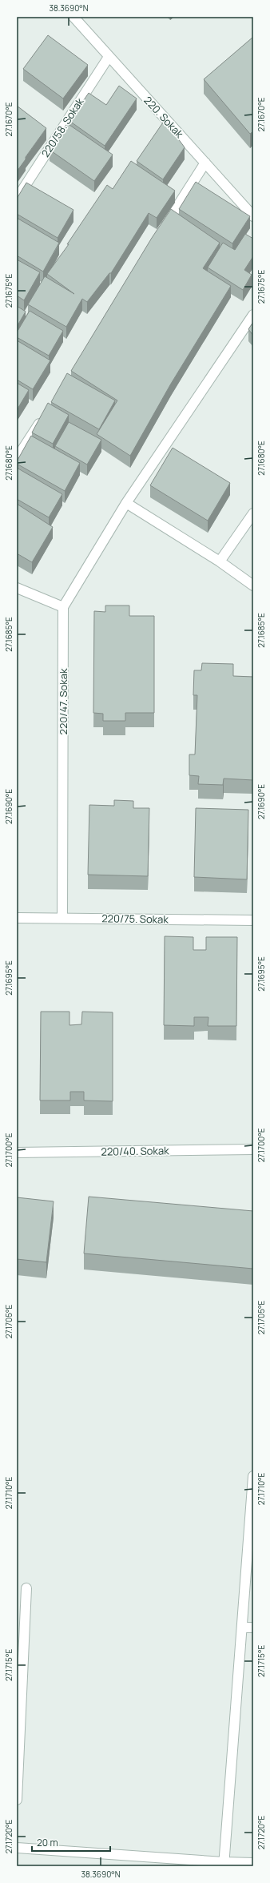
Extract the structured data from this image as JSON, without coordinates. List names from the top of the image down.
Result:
{
  "streets": {
    "street": [
      "220. Sokak",
      "220/58. Sokak",
      "220/47. Sokak",
      "220/75. Sokak",
      "220/40. Sokak"
    ]
  },
  "crossings": [
    ["220. Sokak", "220/58. Sokak"],
    ["220/47. Sokak", "220/75. Sokak"]
  ],
  "scale_bar": "20 m",
  "coordinates": [
    "38.3690°N",
    "27.1670°E",
    "27.1675°E",
    "27.1680°E",
    "27.1685°E",
    "27.1690°E",
    "27.1695°E",
    "27.1700°E",
    "27.1705°E",
    "27.1710°E",
    "27.1715°E",
    "27.1720°E"
  ]
}
